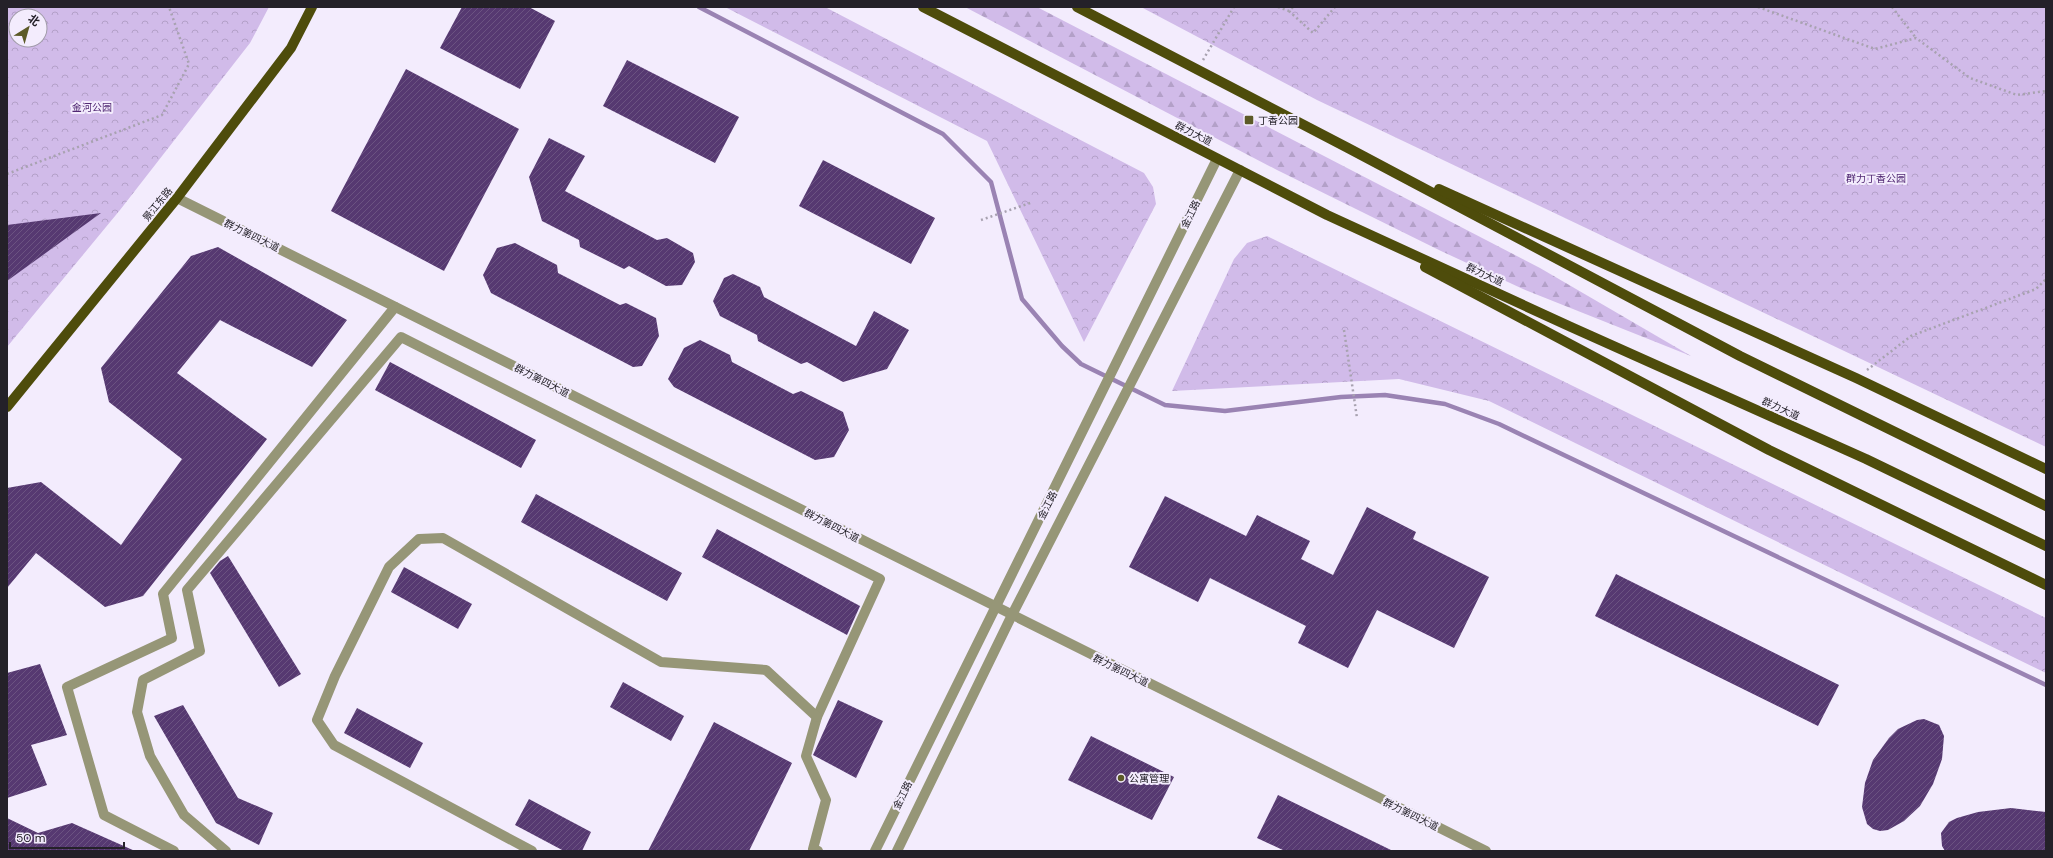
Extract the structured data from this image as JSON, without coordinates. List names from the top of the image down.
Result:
{
  "streets": {
    "main road": ["群力大道", "景江东路"],
    "street": ["金江路", "群力第四大道"]
  },
  "crossings": [
    ["群力大道", "金江路"],
    ["景江东路", "群力第四大道"],
    ["金江路", "群力第四大道"]
  ],
  "parks": ["金河公园", "群力丁香公园"],
  "places": {
    "transit": ["丁香公园"],
    "other": ["公寓管理"]
  },
  "scale_bar": "50 m",
  "north": "top right"
}
